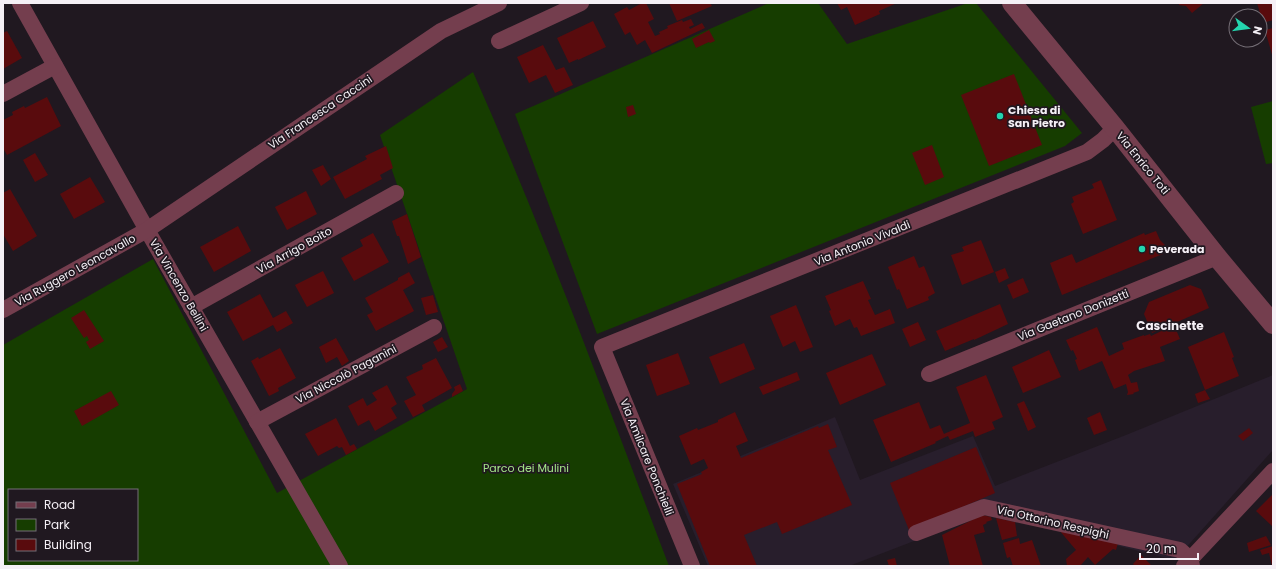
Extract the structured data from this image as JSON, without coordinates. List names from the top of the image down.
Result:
{
  "streets": {
    "street": [
      "Via Francesca Caccini",
      "Via Enrico Toti",
      "Via Antonio Vivaldi",
      "Via Arrigo Boito",
      "Via Ruggero Leoncavallo",
      "Via Vincenzo Bellini",
      "Via Gaetano Donizetti",
      "Via Niccolò Paganini",
      "Via Amilcare Ponchielli",
      "Via Ottorino Respighi"
    ]
  },
  "crossings": [
    ["Via Francesca Caccini", "Via Ruggero Leoncavallo"],
    ["Via Francesca Caccini", "Via Vincenzo Bellini"],
    ["Via Enrico Toti", "Via Antonio Vivaldi"],
    ["Via Enrico Toti", "Via Gaetano Donizetti"],
    ["Via Antonio Vivaldi", "Via Amilcare Ponchielli"],
    ["Via Arrigo Boito", "Via Vincenzo Bellini"],
    ["Via Ruggero Leoncavallo", "Via Vincenzo Bellini"],
    ["Via Vincenzo Bellini", "Via Niccolò Paganini"]
  ],
  "districts": ["Cascinette"],
  "parks": ["Parco dei Mulini"],
  "places": ["Chiesa di San Pietro", "Peverada"],
  "legend": ["Road", "Park", "Building"],
  "scale_bar": "20 m",
  "north": "right"
}
